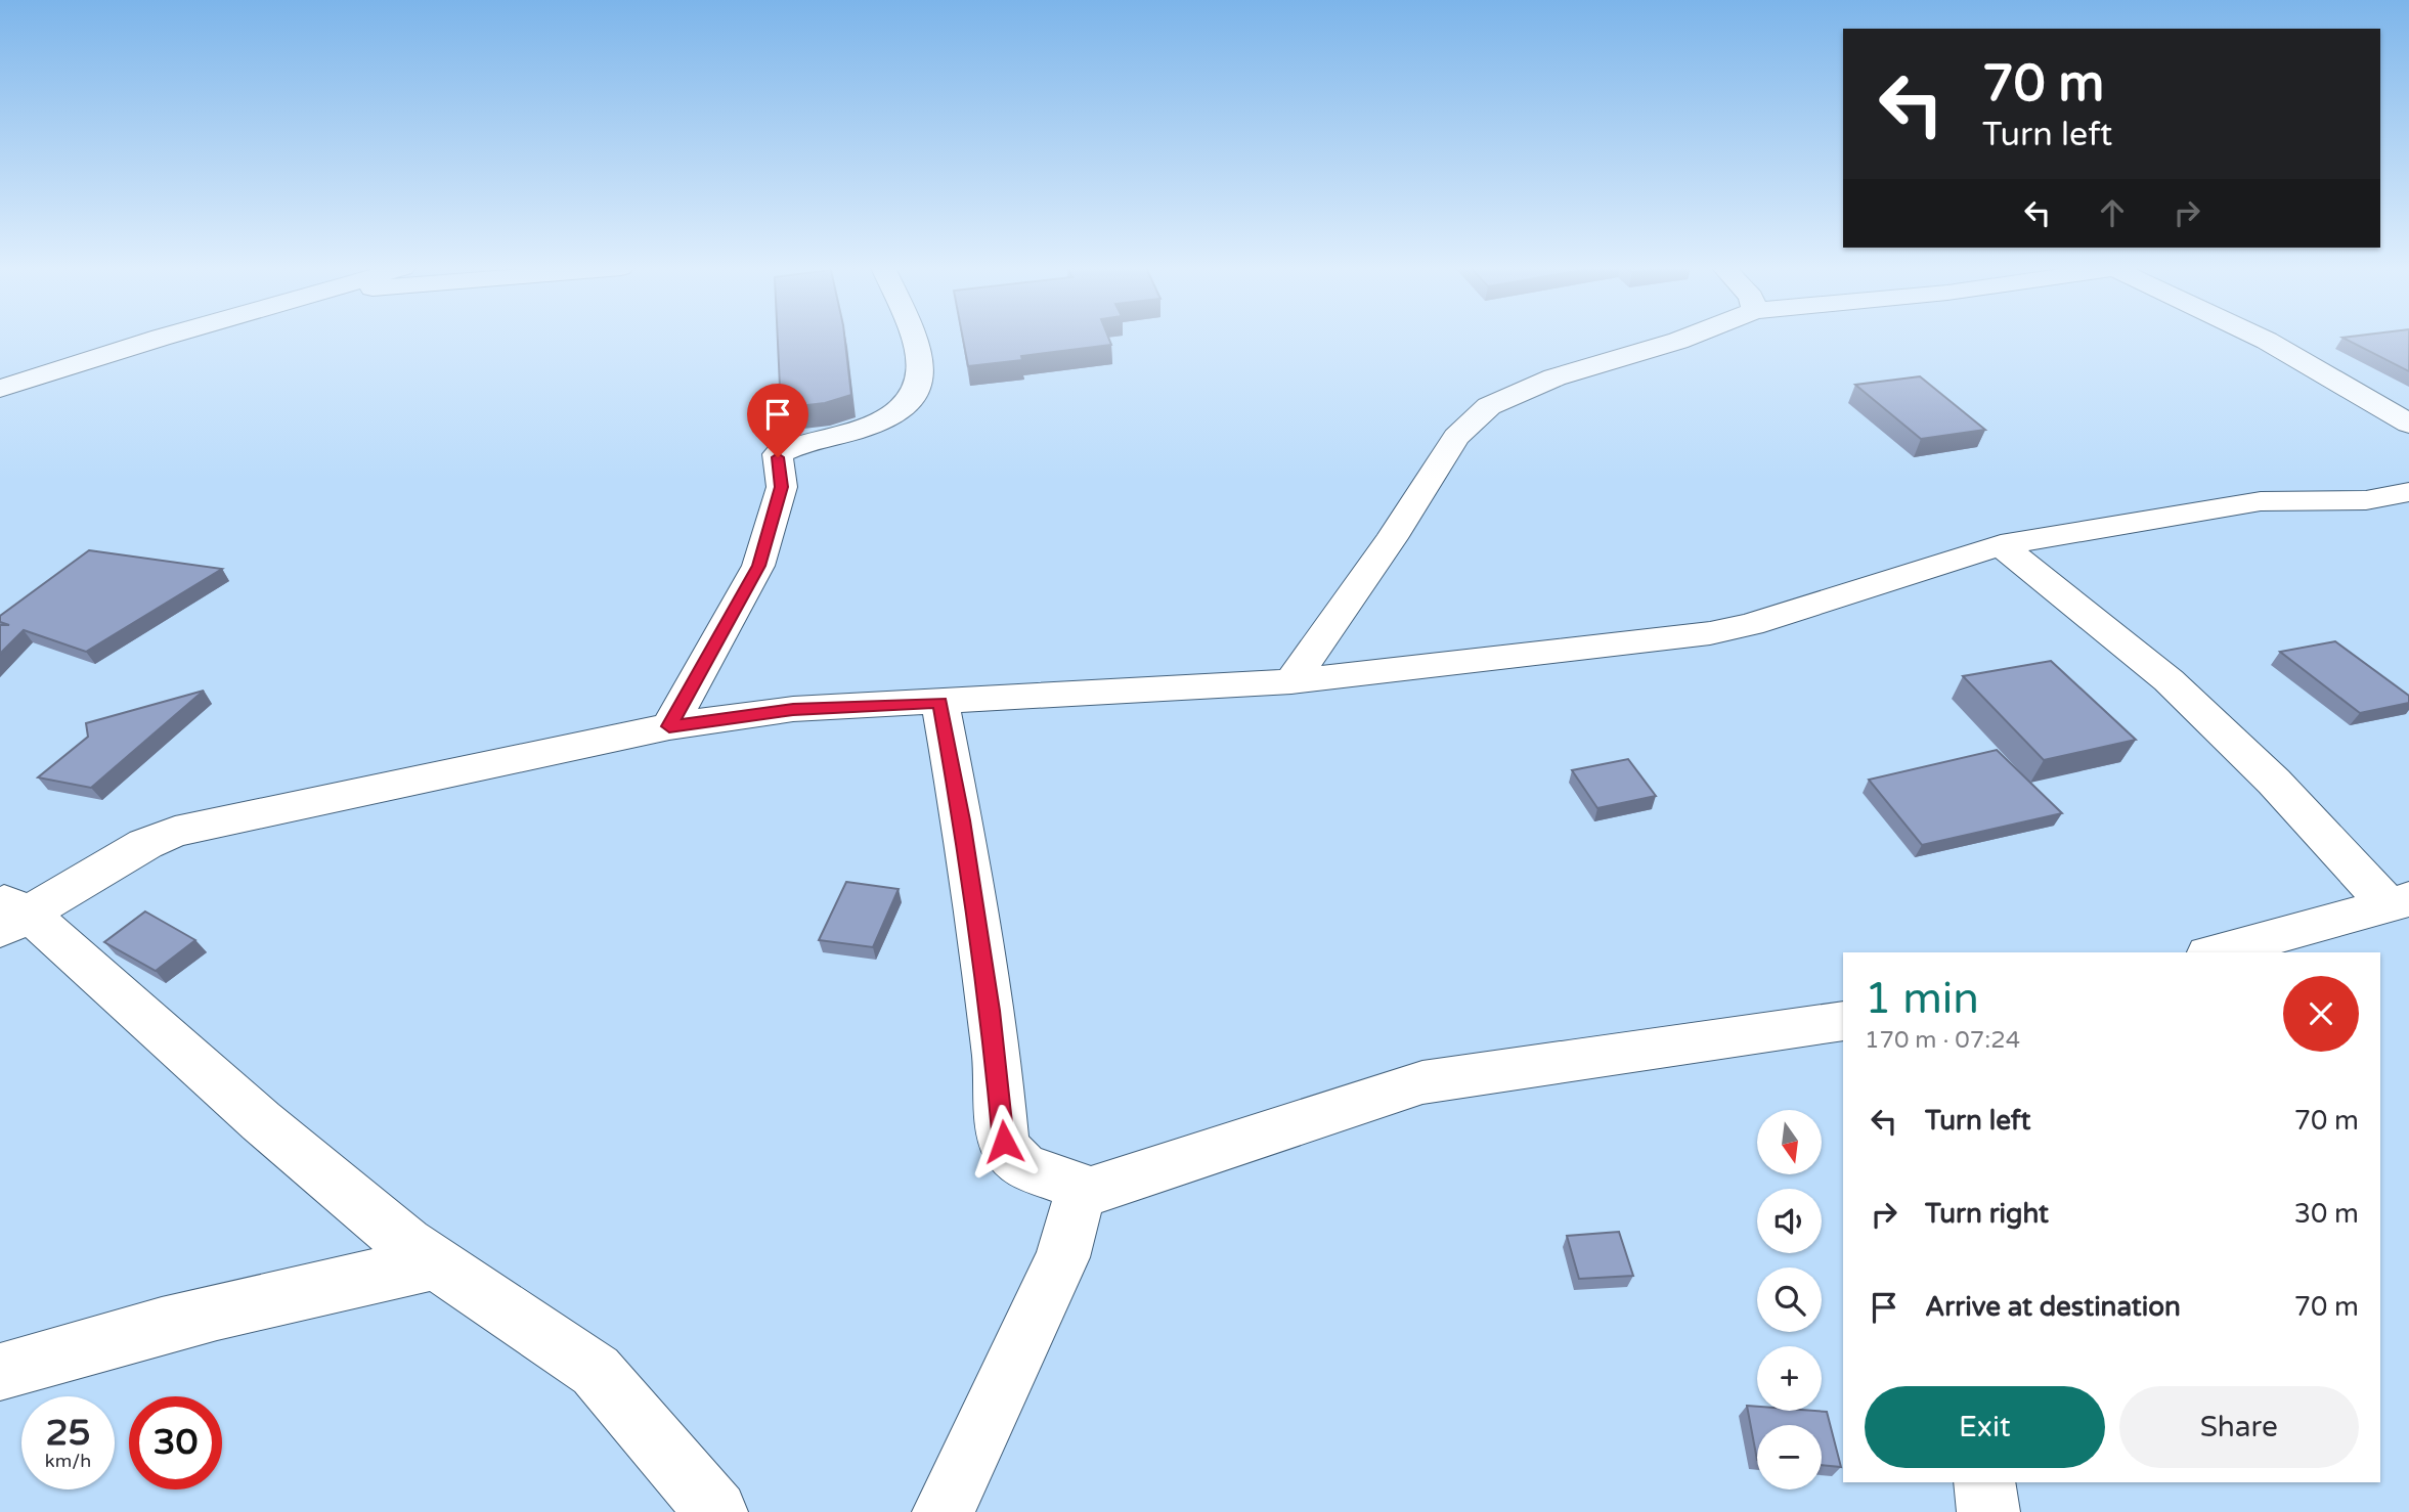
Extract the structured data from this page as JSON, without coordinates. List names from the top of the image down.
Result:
{
  "north": "bottom",
  "page": {
    "turn": ["70 m", "Turn left"],
    "heading": ["1 min", "170 m · 07:24"],
    "list": [
      {
        "name": "Turn left",
        "value": "70 m"
      },
      {
        "name": "Turn right",
        "value": "30 m"
      },
      {
        "name": "Arrive at destination",
        "value": "70 m"
      }
    ],
    "map_buttons": ["+", "−"],
    "buttons": ["Exit", "Share"],
    "speed": "25 km/h",
    "limit": "30"
  }
}
